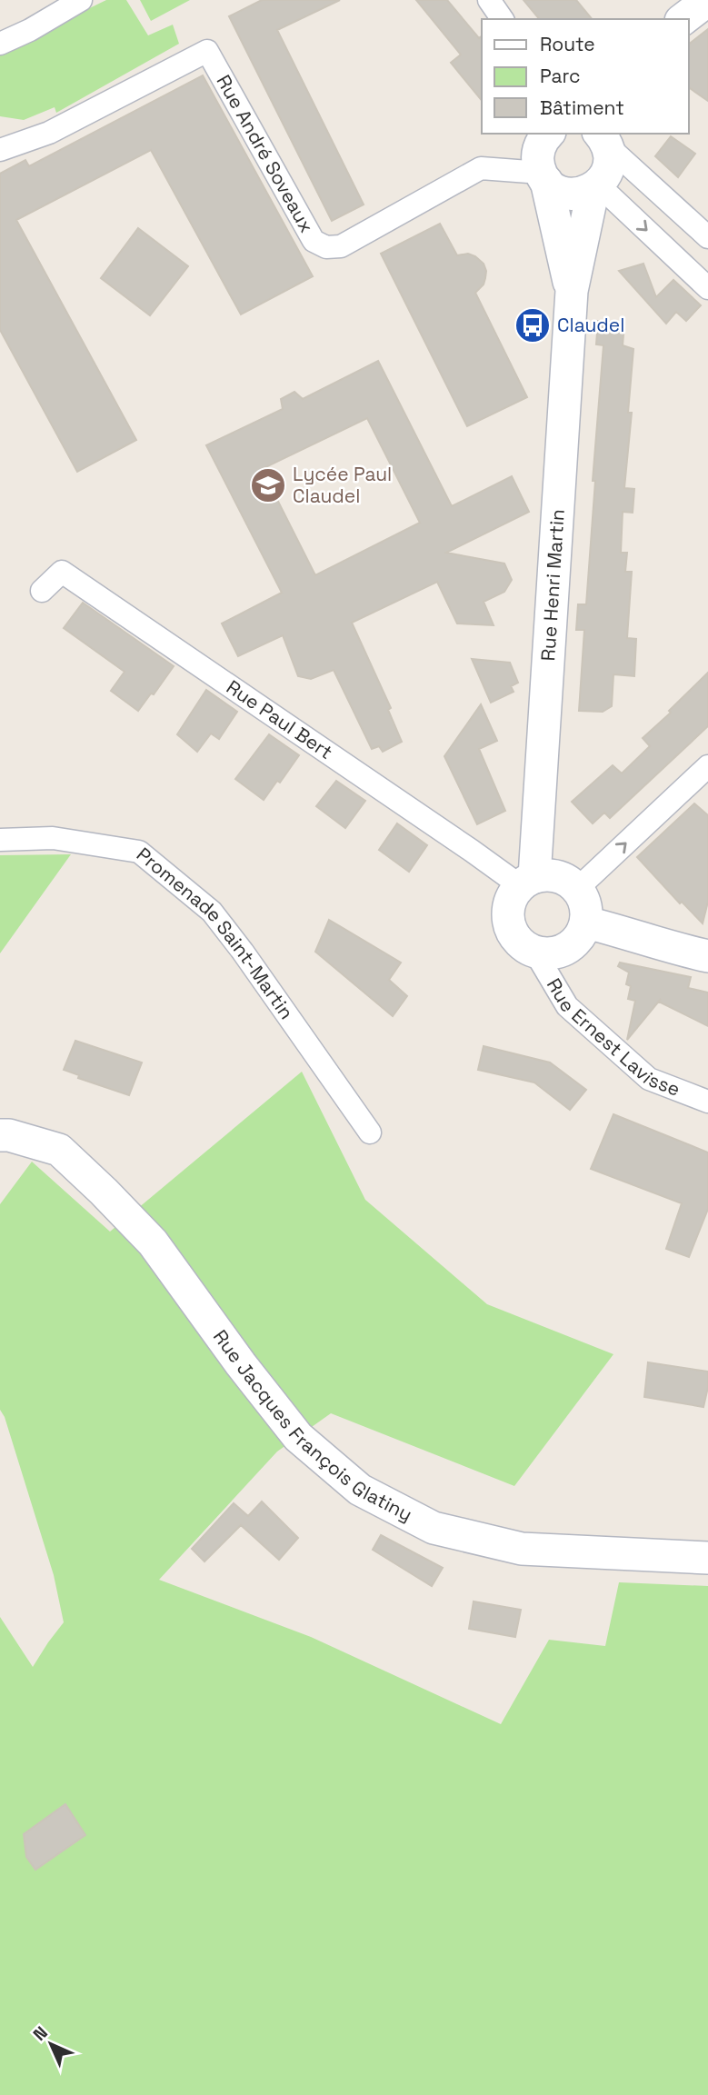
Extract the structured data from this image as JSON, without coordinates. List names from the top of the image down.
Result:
{
  "streets": {
    "street": [
      "Rue André Soveaux",
      "Rue Henri Martin",
      "Rue Paul Bert",
      "Promenade Saint-Martin",
      "Rue Ernest Lavisse",
      "Rue Jacques François Glatiny"
    ]
  },
  "crossings": [
    ["Rue André Soveaux", "Rue Henri Martin"],
    ["Rue Henri Martin", "Rue Paul Bert"],
    ["Rue Henri Martin", "Rue Ernest Lavisse"],
    ["Rue Paul Bert", "Rue Ernest Lavisse"]
  ],
  "places": {
    "bus stop": ["Claudel"],
    "school or university": ["Lycée Paul Claudel"]
  },
  "legend": ["Route", "Parc", "Bâtiment"],
  "north": "top left"
}
